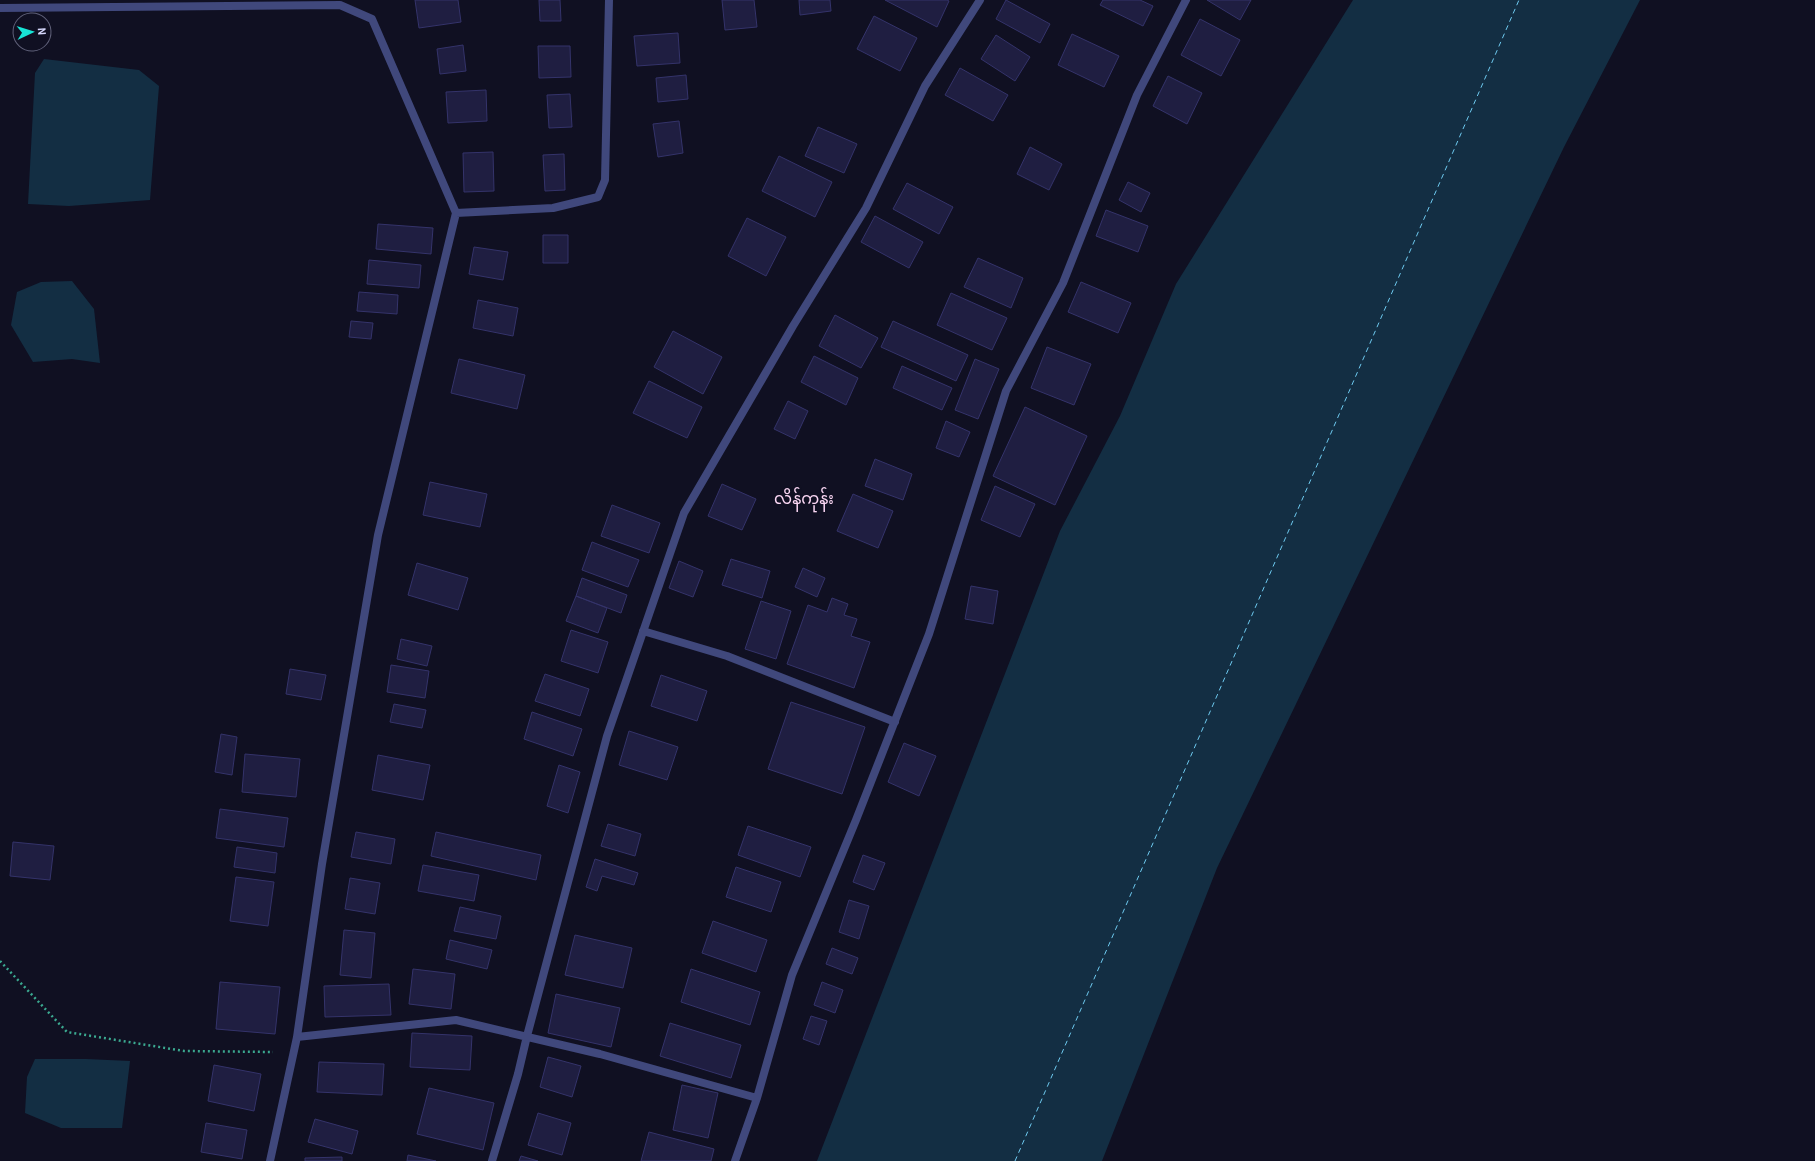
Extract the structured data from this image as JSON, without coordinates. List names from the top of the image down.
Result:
{
  "districts": ["လိန်ကုန်း"],
  "north": "right"
}
